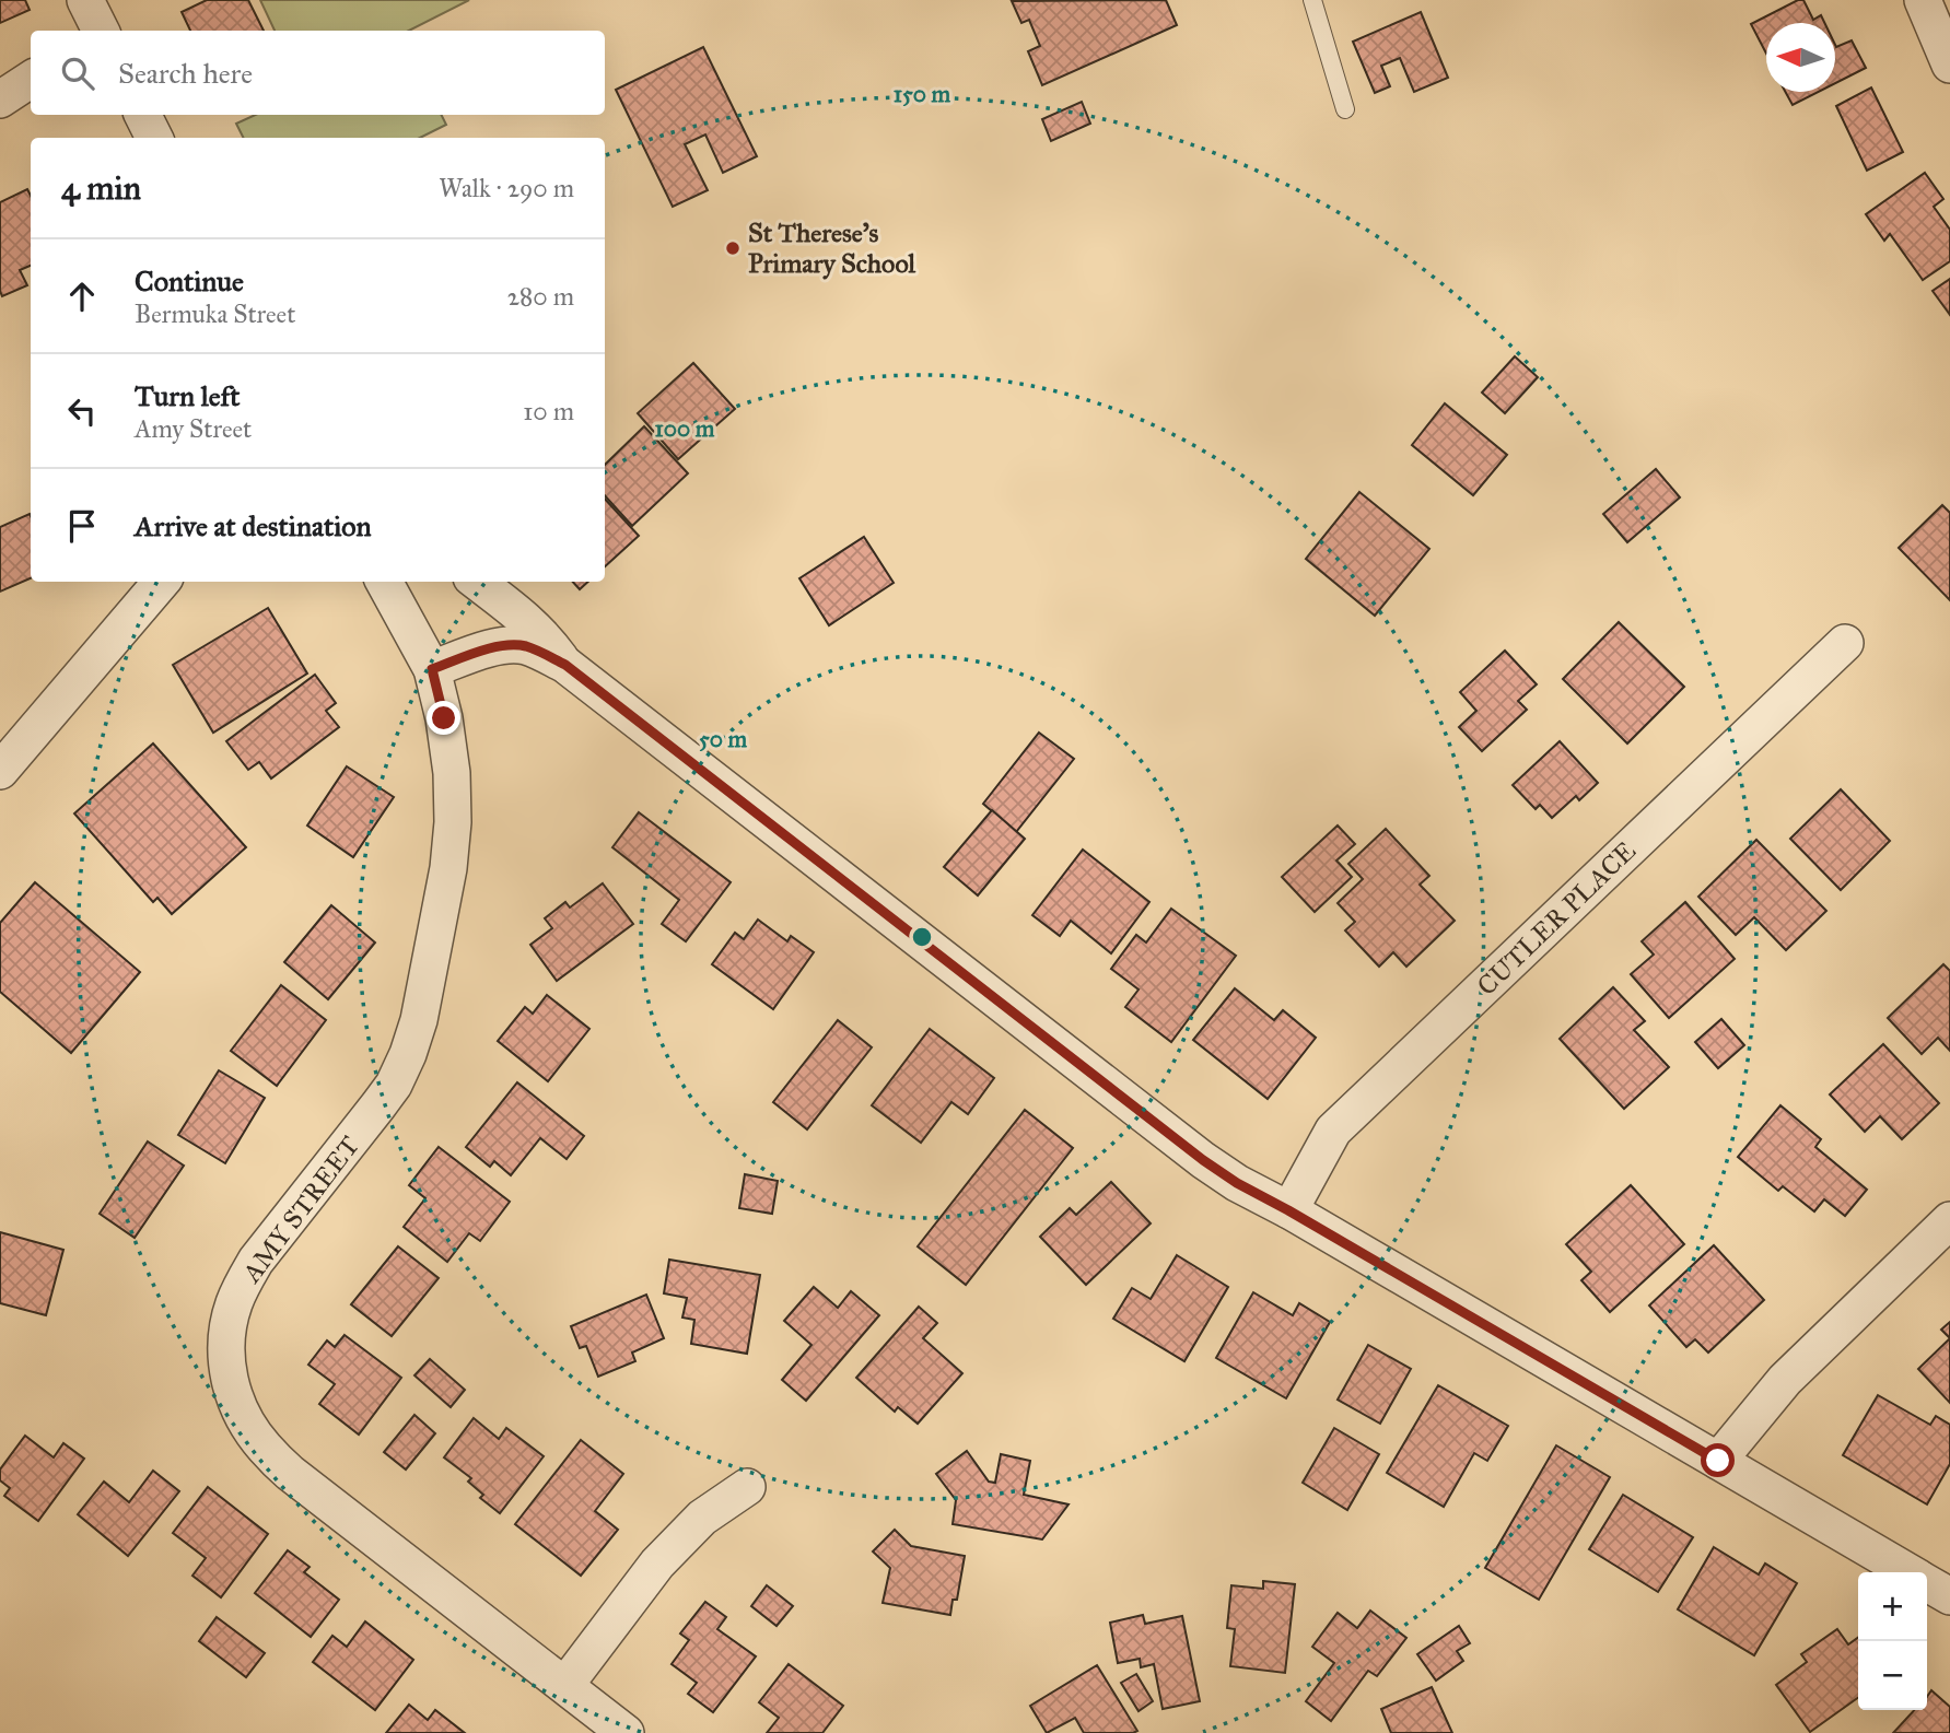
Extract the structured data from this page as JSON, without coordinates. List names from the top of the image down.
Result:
{
  "streets": {
    "street": ["CUTLER PLACE", "AMY STREET"]
  },
  "places": ["St Therese's Primary School"],
  "north": "left",
  "page": {
    "search": "Search here",
    "heading": ["4 min", "Walk · 290 m"],
    "list": [
      ["Continue", "Bermuka Street", "280 m"],
      ["Turn left", "Amy Street", "10 m"],
      "Arrive at destination"
    ],
    "map_buttons": ["+", "−"]
  },
  "rings": ["150 m", "100 m", "50 m"]
}
